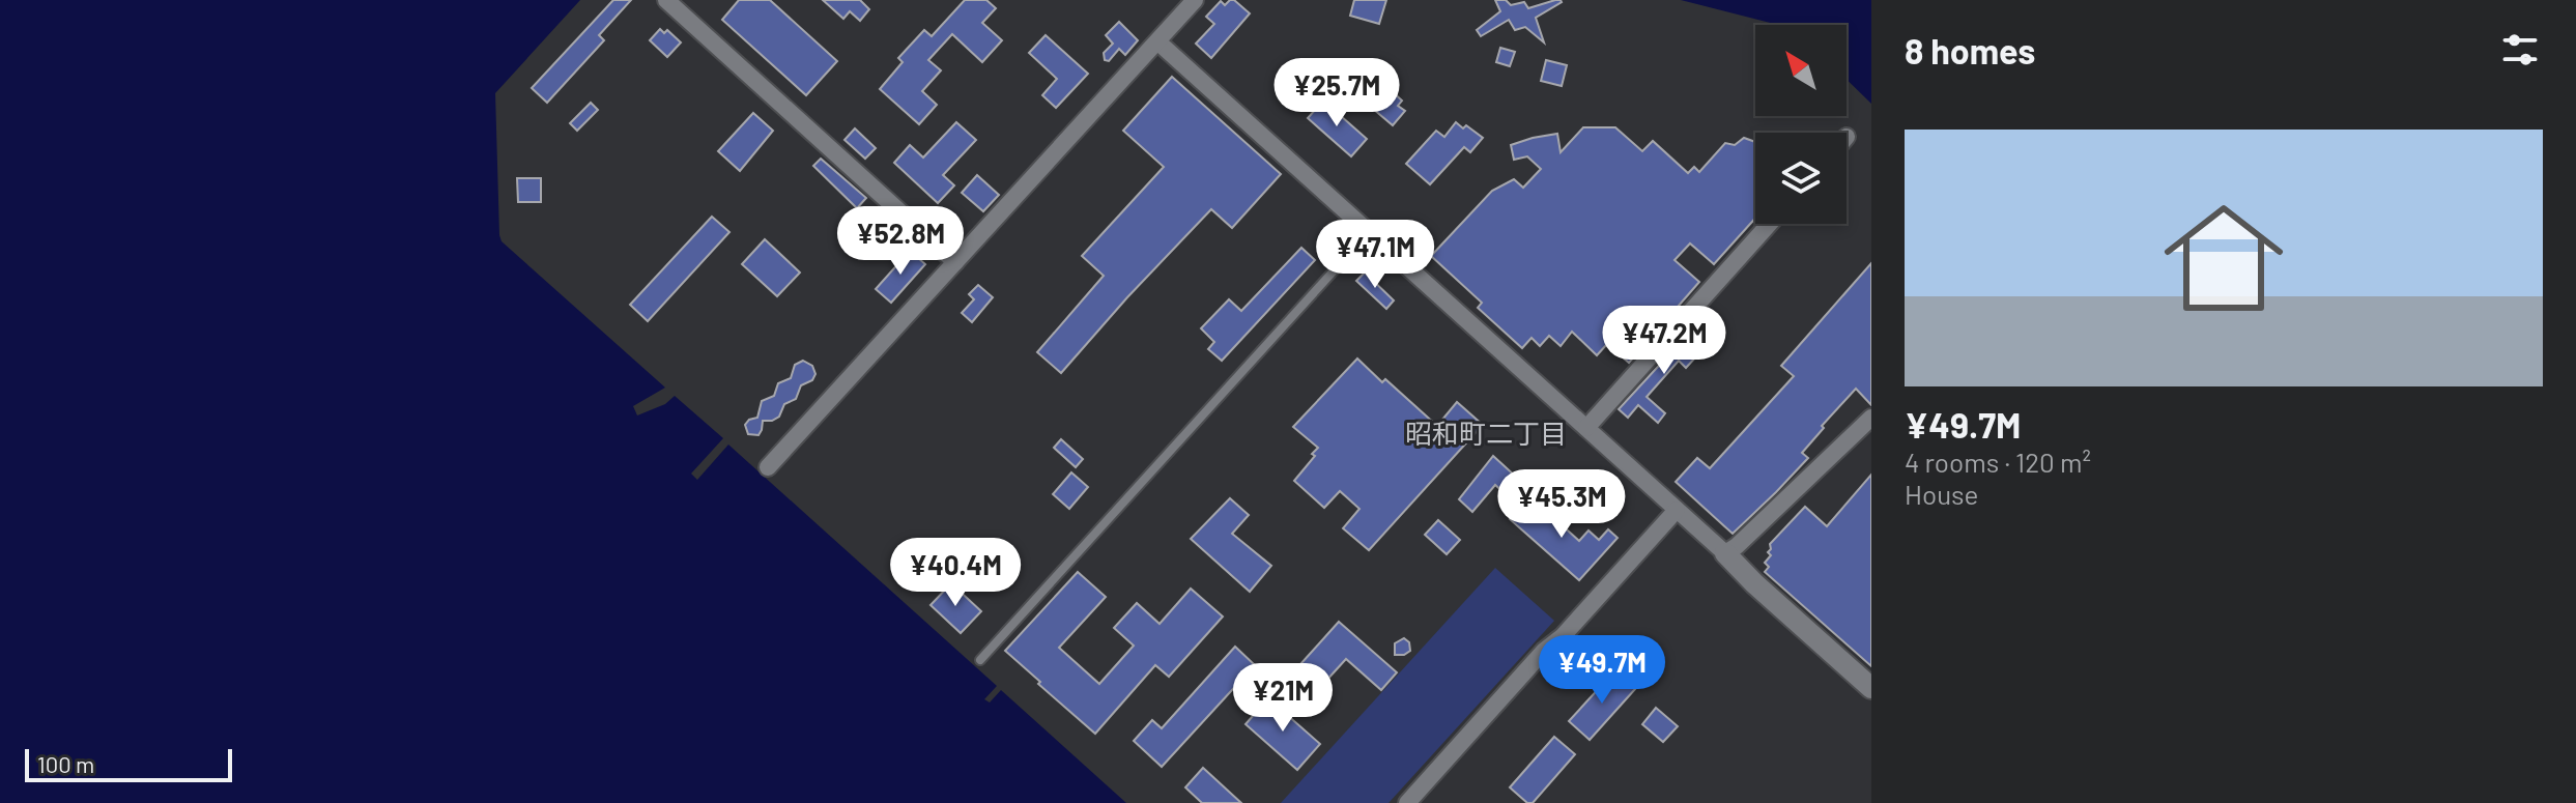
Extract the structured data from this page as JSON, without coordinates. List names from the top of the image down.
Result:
{
  "districts": ["昭和町二丁目"],
  "scale_bar": "100 m",
  "north": "top left",
  "page": {
    "heading": "8 homes",
    "price": [
      "¥25.7M",
      "¥52.8M",
      "¥47.1M",
      "¥47.2M",
      "¥45.3M",
      "¥40.4M",
      "¥49.7M",
      "¥21M"
    ],
    "list": [
      {
        "name": "¥49.7M",
        "note": "4 rooms · 120 m² · House"
      }
    ],
    "scale": "100 m"
  }
}
